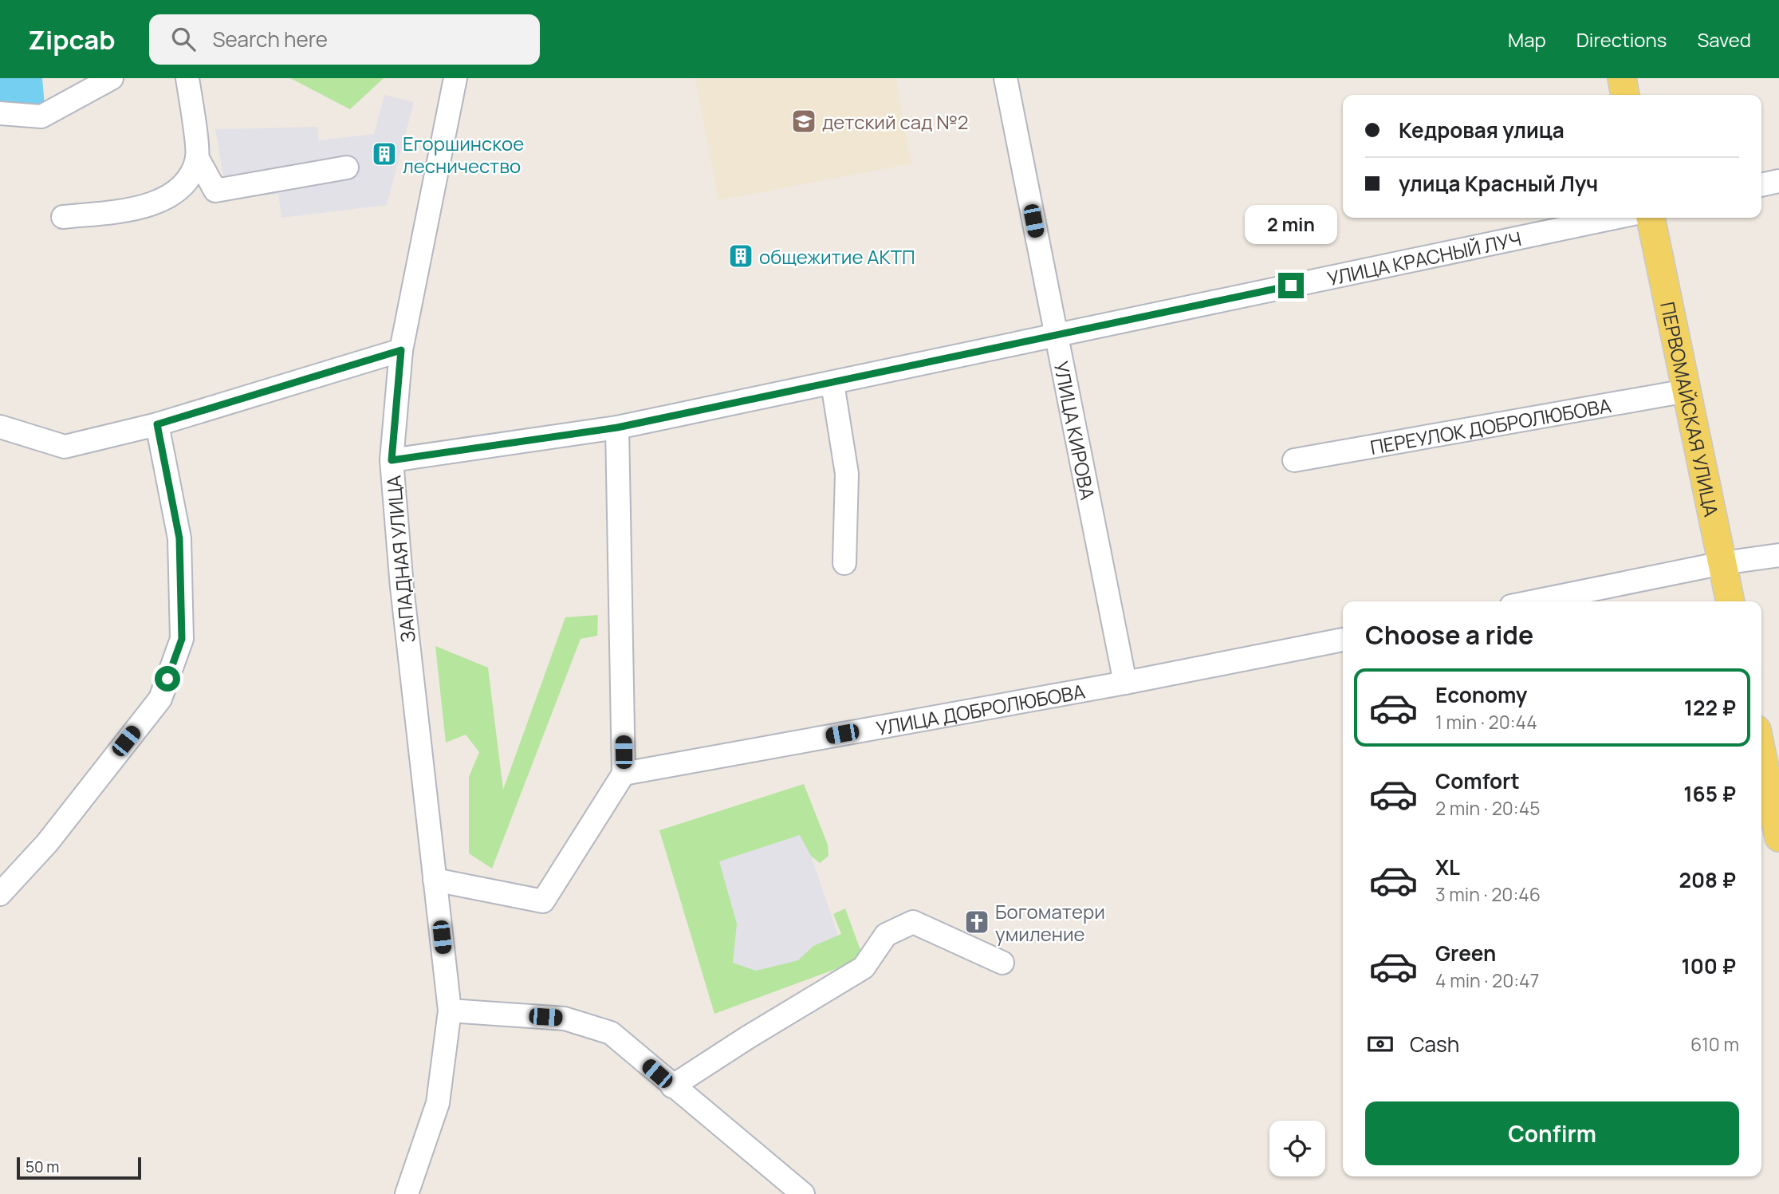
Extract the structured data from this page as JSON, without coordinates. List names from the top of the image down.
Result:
{
  "streets": {
    "main road": ["ПЕРВОМАЙСКАЯ УЛИЦА"],
    "street": [
      "УЛИЦА КРАСНЫЙ ЛУЧ",
      "ПЕРЕУЛОК ДОБРОЛЮБОВА",
      "УЛИЦА КИРОВА",
      "ЗАПАДНАЯ УЛИЦА",
      "УЛИЦА ДОБРОЛЮБОВА"
    ]
  },
  "crossings": [
    ["УЛИЦА КРАСНЫЙ ЛУЧ", "УЛИЦА КИРОВА"],
    ["УЛИЦА КРАСНЫЙ ЛУЧ", "ЗАПАДНАЯ УЛИЦА"],
    ["ПЕРВОМАЙСКАЯ УЛИЦА", "ПЕРЕУЛОК ДОБРОЛЮБОВА"],
    ["УЛИЦА КИРОВА", "УЛИЦА ДОБРОЛЮБОВА"]
  ],
  "places": {
    "school or university": ["детский сад №2"],
    "building": ["Егоршинское лесничество", "общежитие АКТП"],
    "church": ["Богоматери умиление"]
  },
  "scale_bar": "50 m",
  "page": {
    "header": "Zipcab",
    "search": "Search here",
    "nav": ["Map", "Directions", "Saved"],
    "banner": ["Кедровая улица", "улица Красный Луч"],
    "bubble": "2 min",
    "heading": "Choose a ride",
    "list": [
      {
        "name": "Economy",
        "note": "1 min · 20:44",
        "value": "122 ₽"
      },
      {
        "name": "Comfort",
        "note": "2 min · 20:45",
        "value": "165 ₽"
      },
      {
        "name": "XL",
        "note": "3 min · 20:46",
        "value": "208 ₽"
      },
      {
        "name": "Green",
        "note": "4 min · 20:47",
        "value": "100 ₽"
      }
    ],
    "pay": ["Cash", "610 m"],
    "buttons": "Confirm",
    "scale": "50 m"
  }
}
